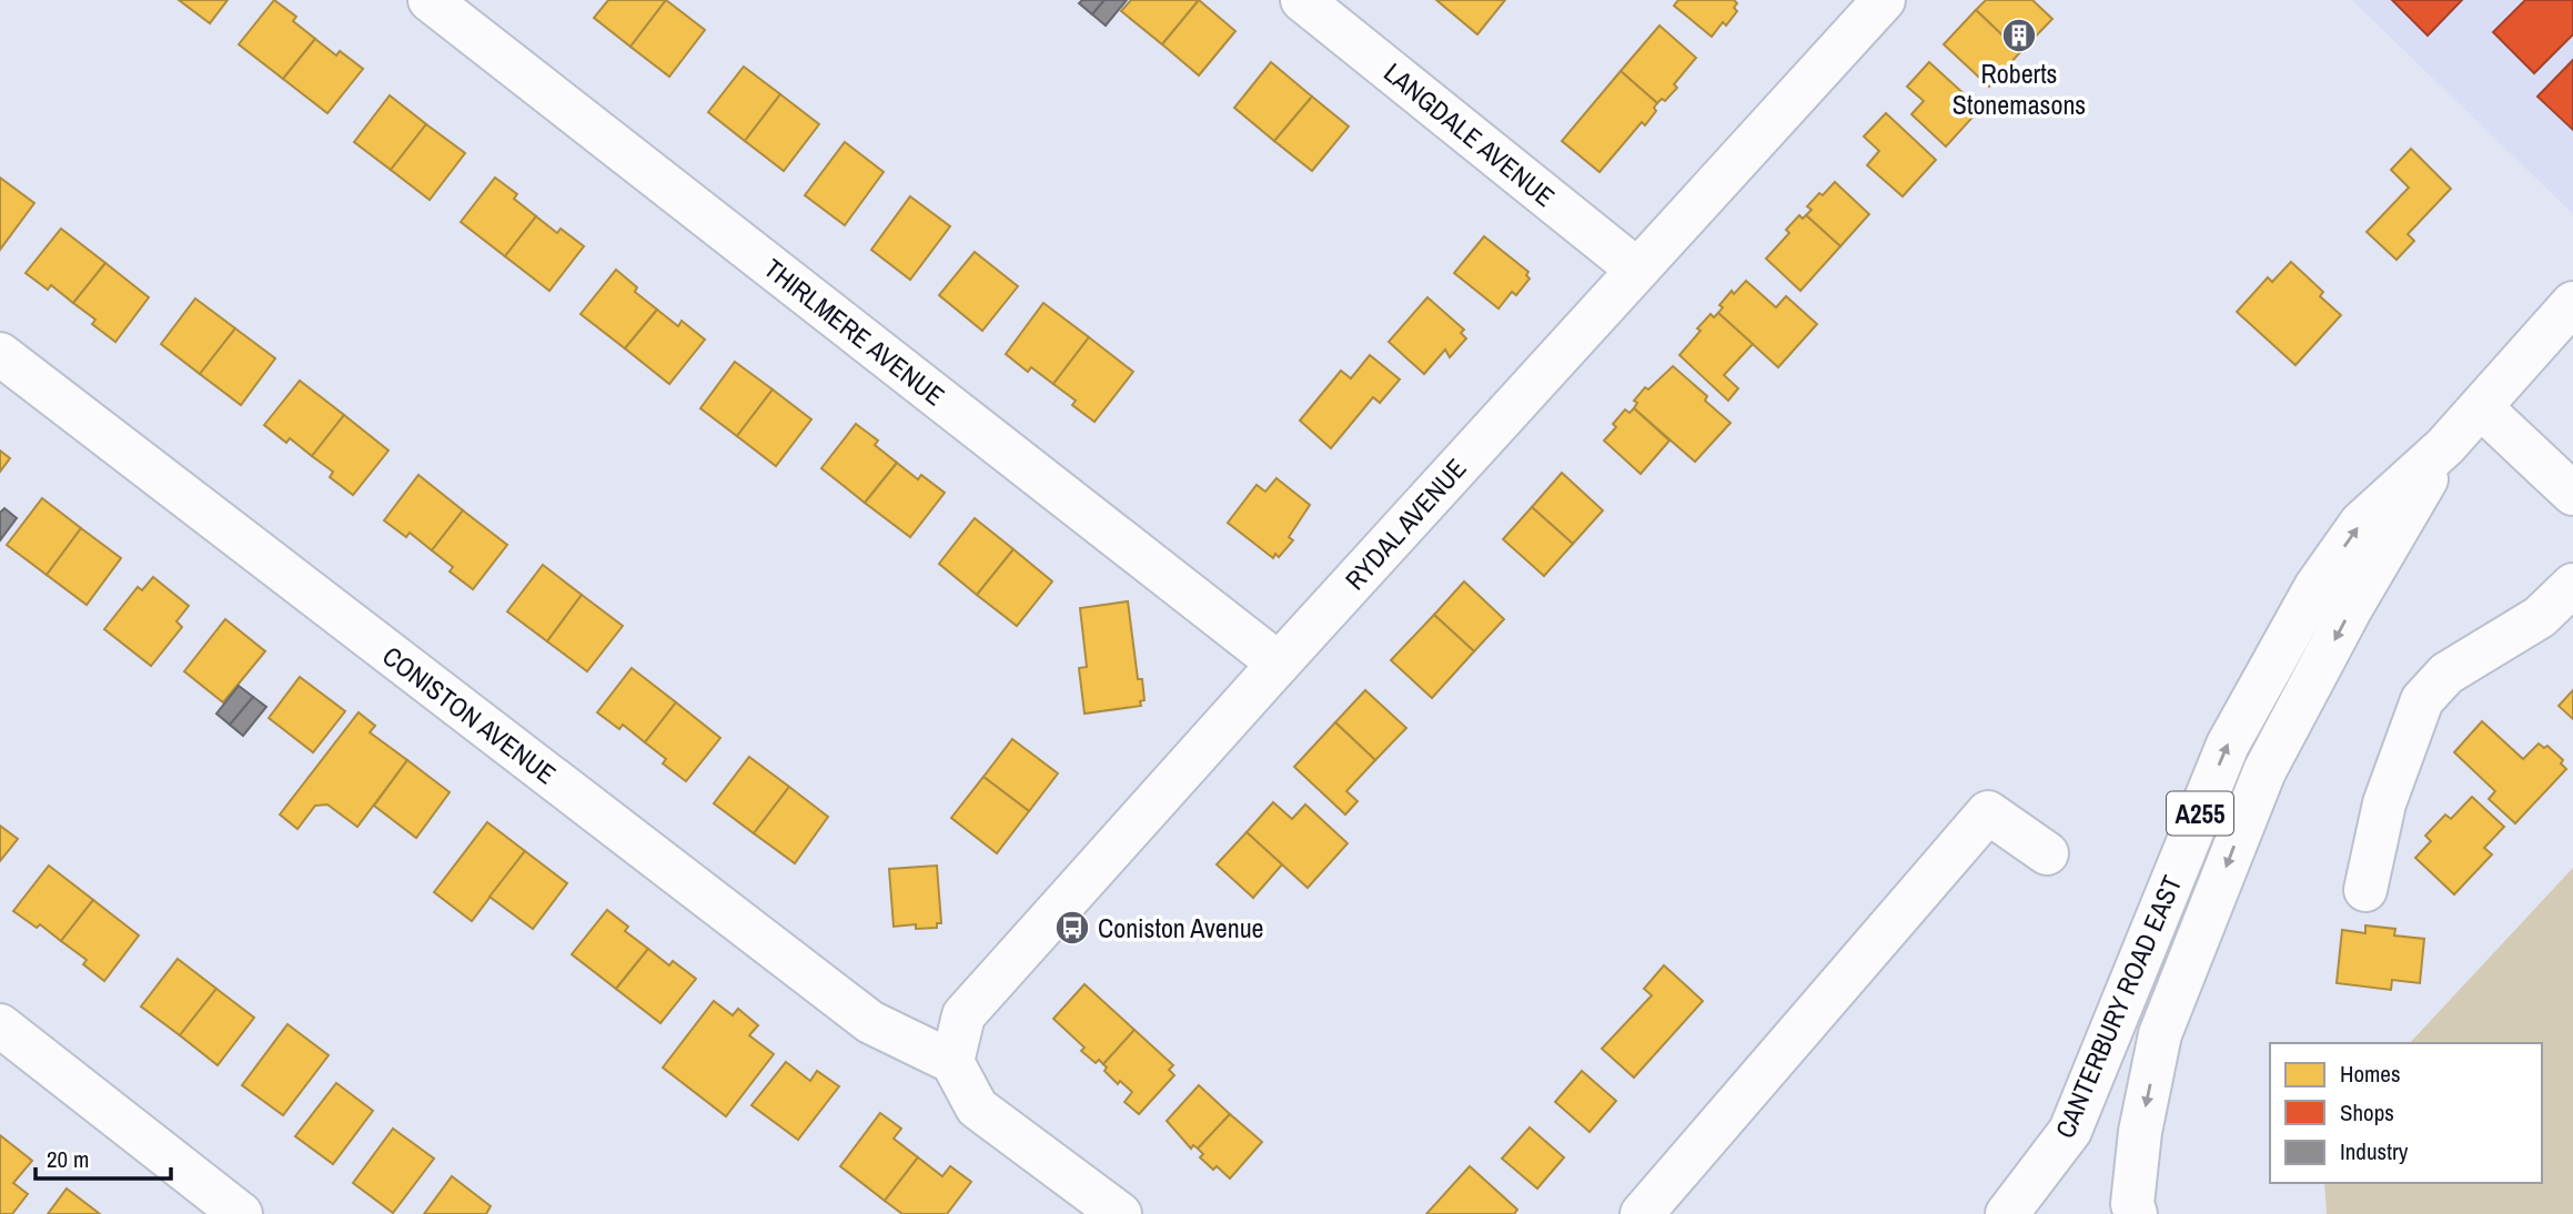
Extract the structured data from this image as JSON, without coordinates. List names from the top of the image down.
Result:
{
  "streets": {
    "street": [
      "LANGDALE AVENUE",
      "THIRLMERE AVENUE",
      "RYDAL AVENUE",
      "CONISTON AVENUE",
      "A255",
      "CANTERBURY ROAD EAST"
    ]
  },
  "crossings": [
    ["LANGDALE AVENUE", "RYDAL AVENUE"],
    ["THIRLMERE AVENUE", "RYDAL AVENUE"],
    ["RYDAL AVENUE", "CONISTON AVENUE"]
  ],
  "places": {
    "building": ["Roberts Stonemasons"],
    "bus stop": ["Coniston Avenue"]
  },
  "legend": ["Homes", "Shops", "Industry"],
  "scale_bar": "20 m"
}
